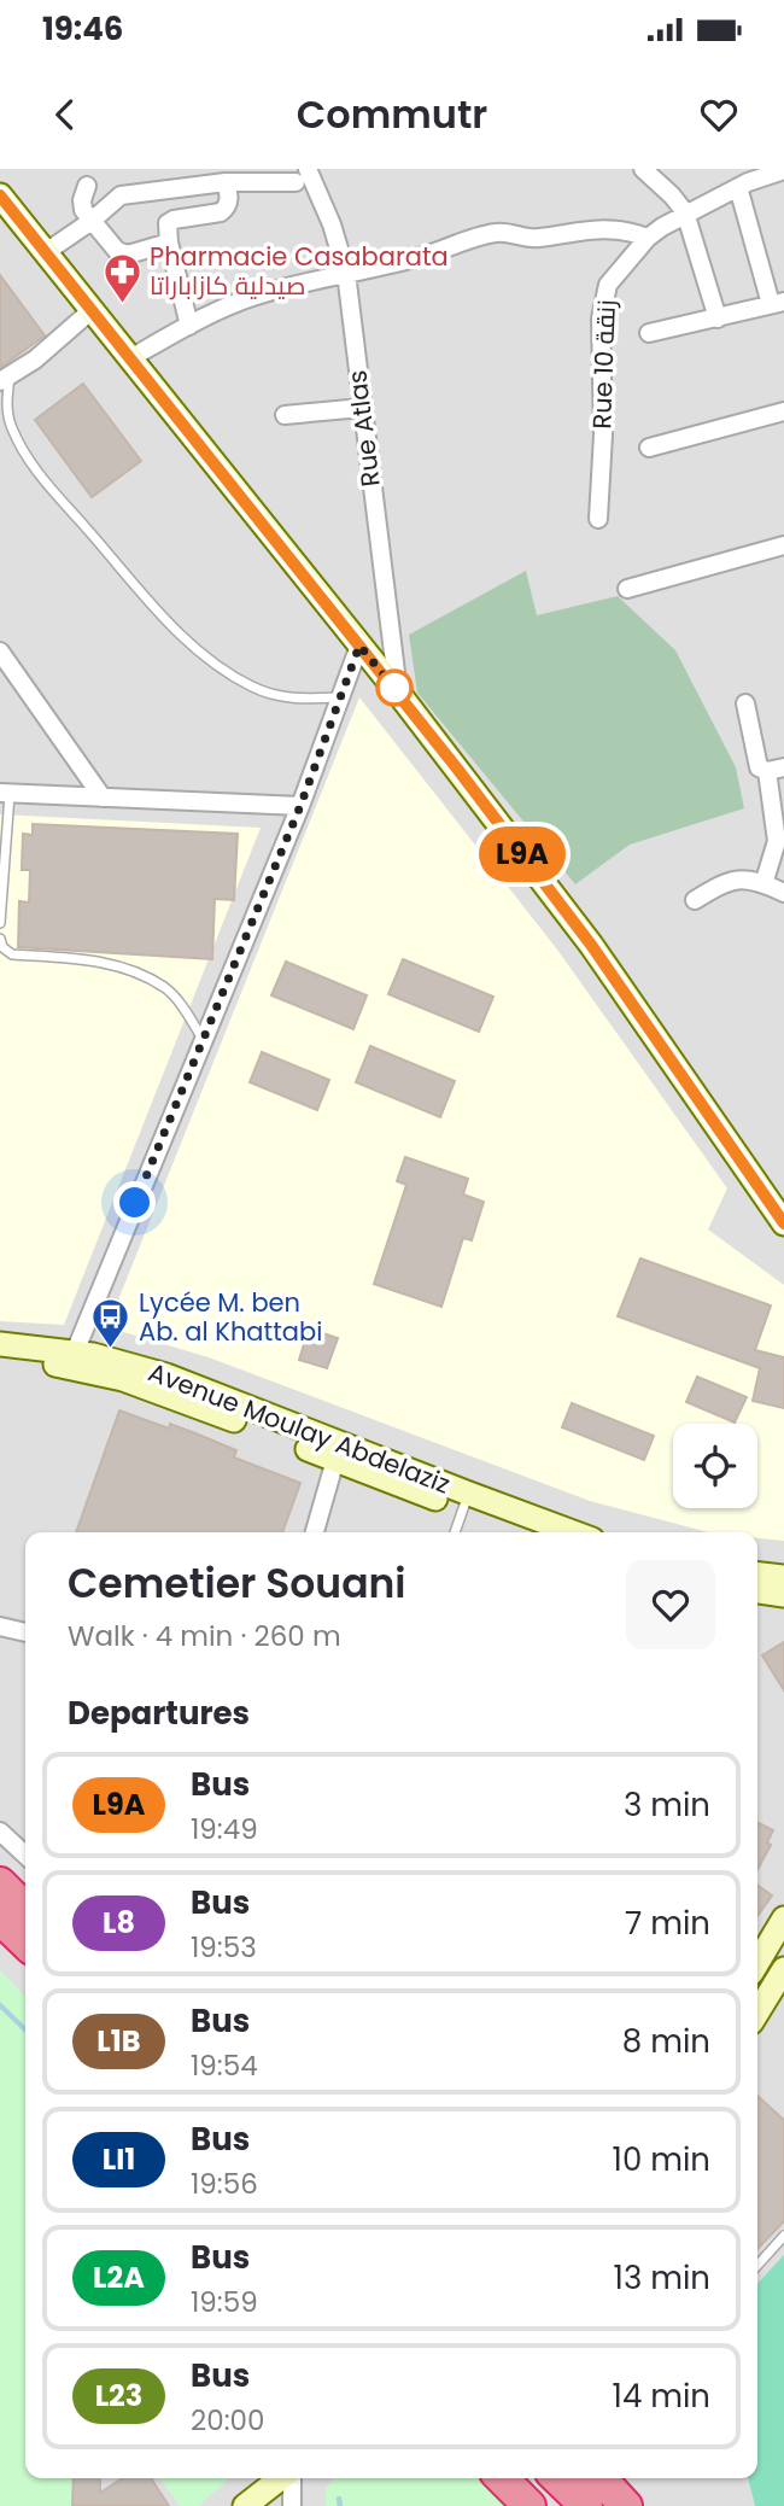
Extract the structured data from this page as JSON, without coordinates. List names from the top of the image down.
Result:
{
  "streets": {
    "main road": ["Avenue Moulay Abdelaziz"],
    "street": ["Rue 10 زنقة", "Rue Atlas"]
  },
  "places": {
    "pharmacy": ["Pharmacie Casabarata صيدلية كازاباراتا"],
    "bus stop": ["Lycée M. ben Ab. al Khattabi"]
  },
  "lines": ["bus line L9A"],
  "page": {
    "status": "19:46",
    "header": "Commutr",
    "on_map": "L9A",
    "heading": [
      ["Cemetier Souani", "Walk · 4 min · 260 m"],
      "Departures"
    ],
    "list": [
      {
        "mark": "L9A",
        "name": "Bus",
        "note": "19:49",
        "value": "3 min"
      },
      {
        "mark": "L8",
        "name": "Bus",
        "note": "19:53",
        "value": "7 min"
      },
      {
        "mark": "L1B",
        "name": "Bus",
        "note": "19:54",
        "value": "8 min"
      },
      {
        "mark": "LI1",
        "name": "Bus",
        "note": "19:56",
        "value": "10 min"
      },
      {
        "mark": "L2A",
        "name": "Bus",
        "note": "19:59",
        "value": "13 min"
      },
      {
        "mark": "L23",
        "name": "Bus",
        "note": "20:00",
        "value": "14 min"
      }
    ]
  }
}
